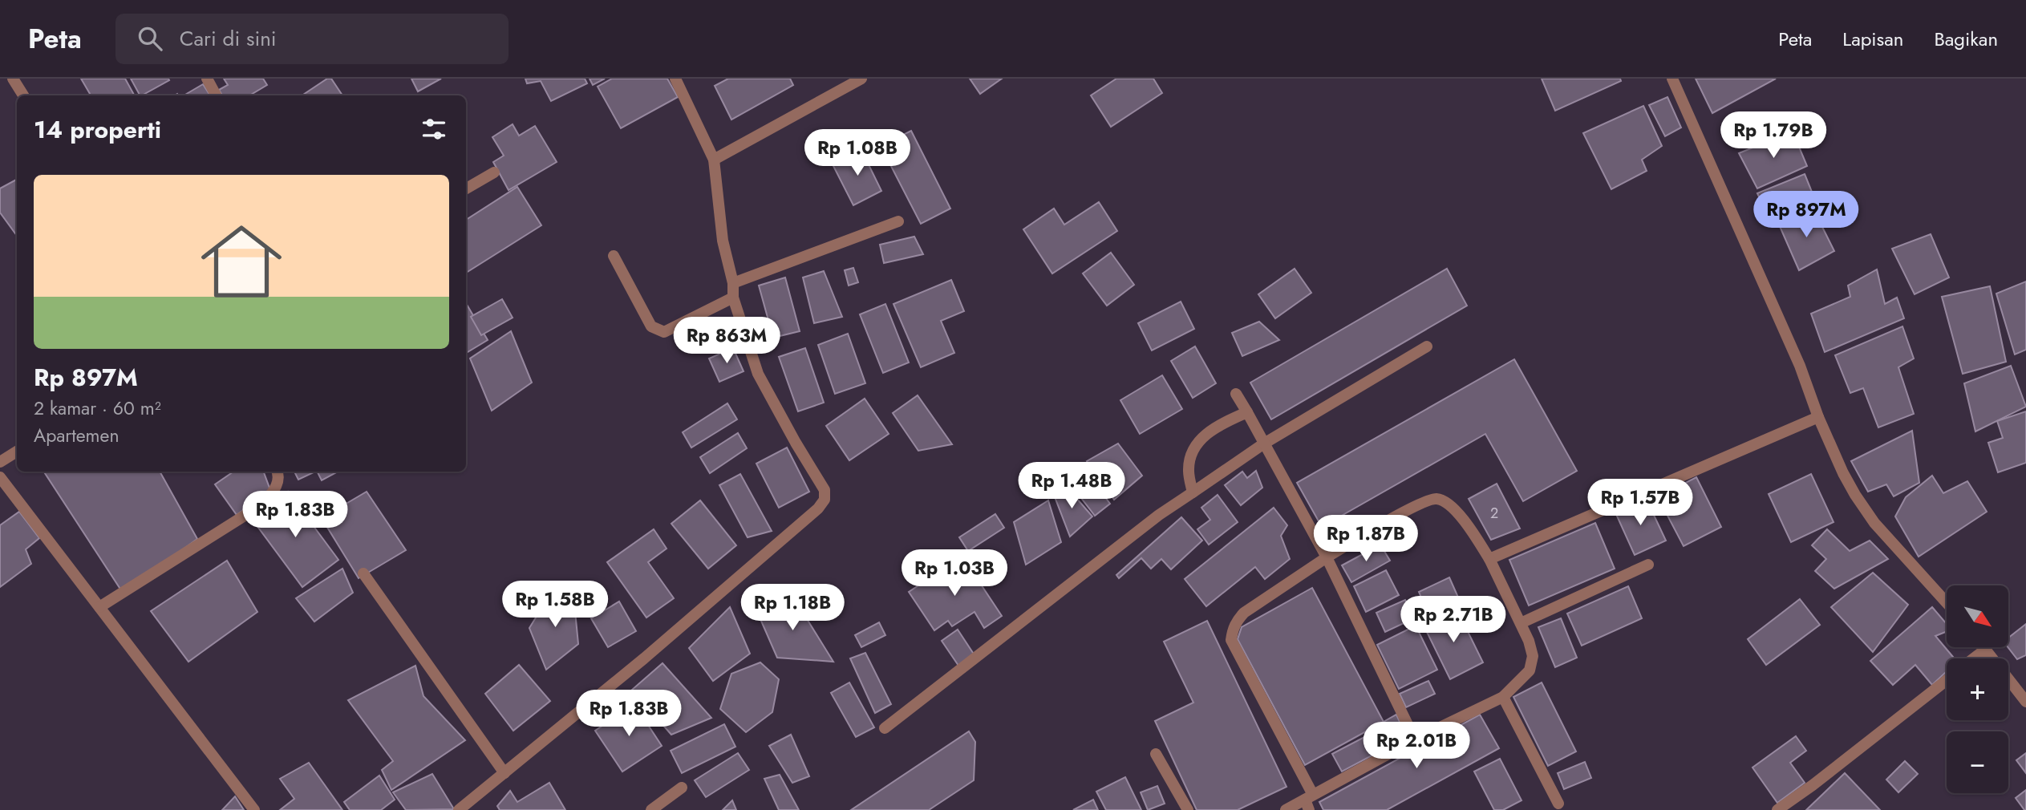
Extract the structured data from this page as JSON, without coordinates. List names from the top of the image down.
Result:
{
  "house_numbers": ["2"],
  "north": "bottom right",
  "page": {
    "header": "Peta",
    "search": "Cari di sini",
    "nav": ["Peta", "Lapisan", "Bagikan"],
    "heading": "14 properti",
    "price": [
      "Rp 1.79B",
      "Rp 1.08B",
      "Rp 897M",
      "Rp 863M",
      "Rp 1.48B",
      "Rp 1.57B",
      "Rp 1.83B",
      "Rp 1.87B",
      "Rp 1.03B",
      "Rp 1.58B",
      "Rp 1.18B",
      "Rp 2.71B",
      "Rp 1.83B",
      "Rp 2.01B"
    ],
    "list": [
      {
        "name": "Rp 897M",
        "note": "2 kamar · 60 m² · Apartemen"
      }
    ],
    "map_buttons": ["+", "−"]
  }
}
